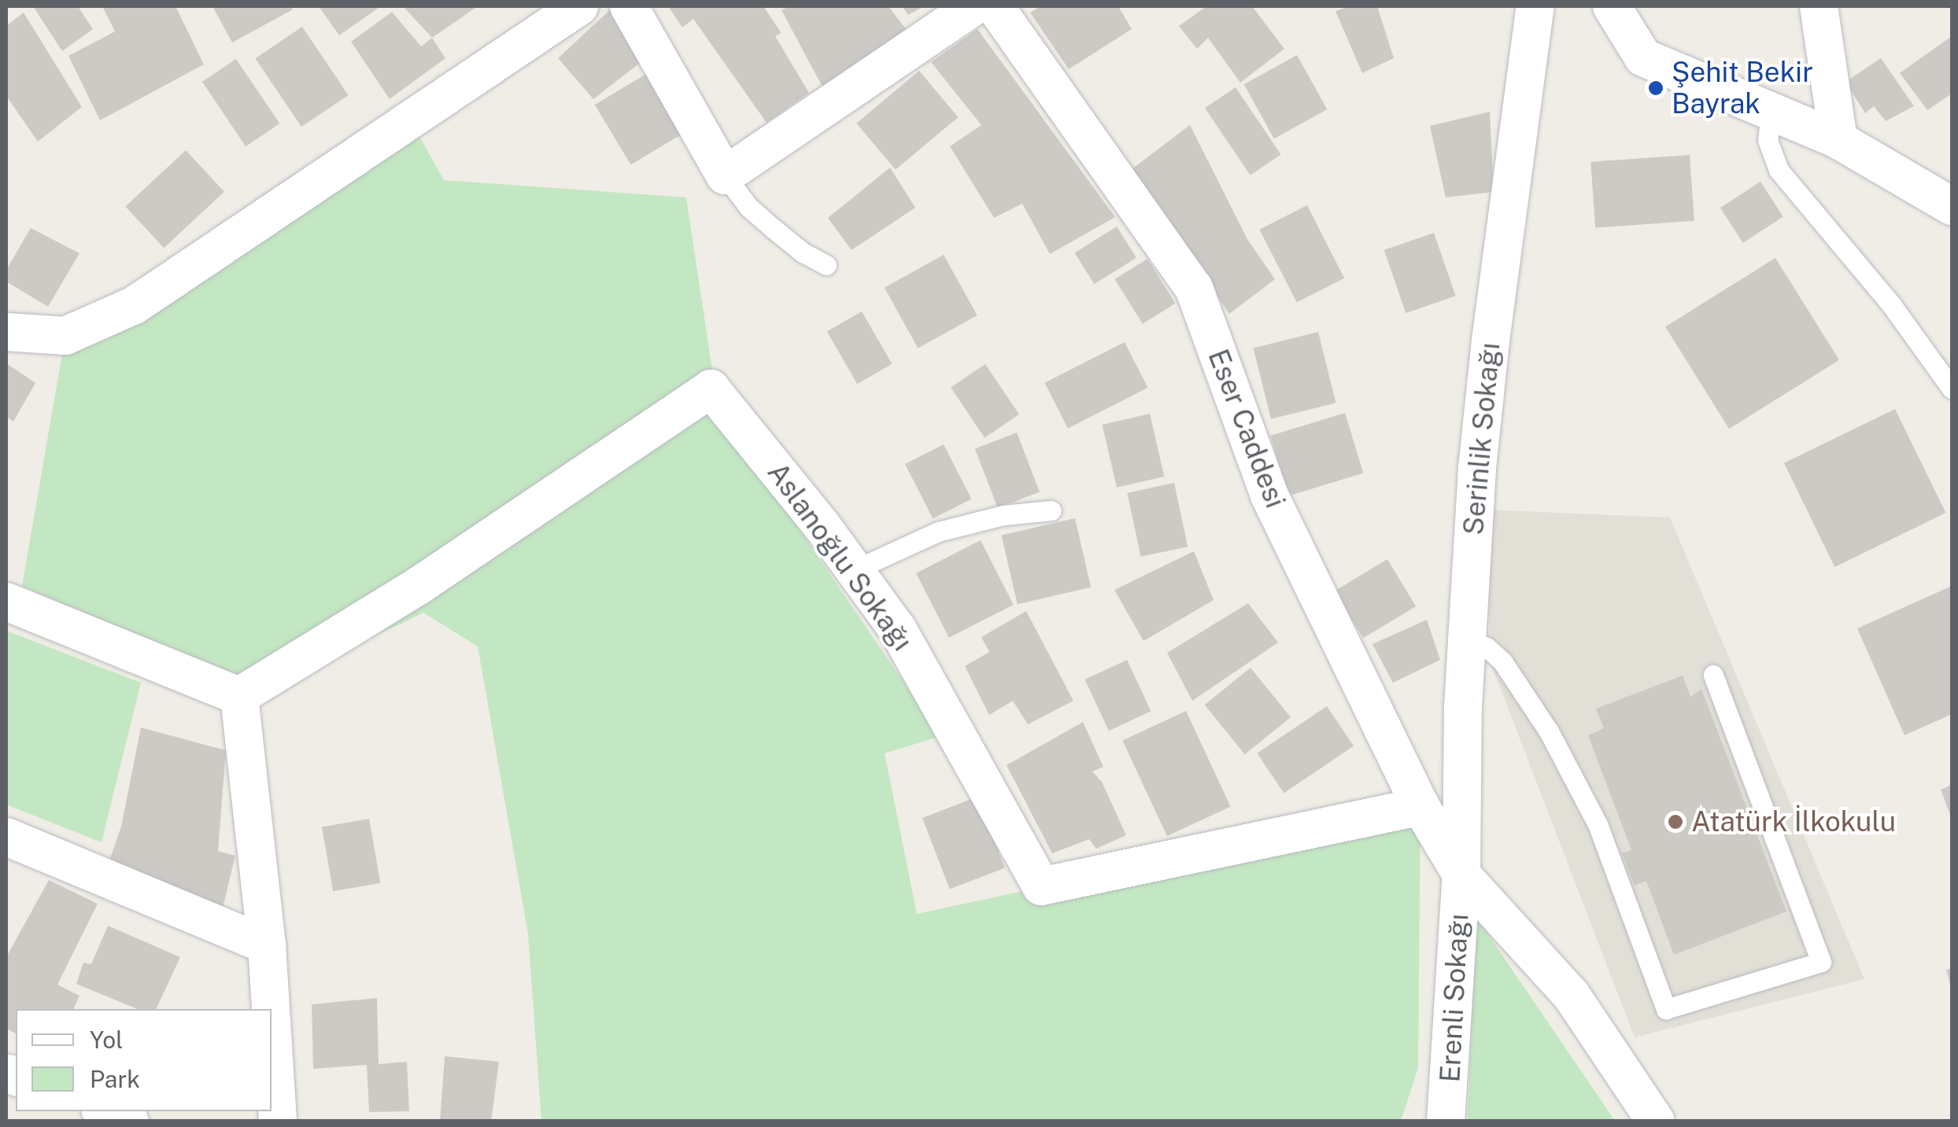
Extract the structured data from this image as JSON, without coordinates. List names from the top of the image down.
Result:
{
  "streets": {
    "street": [
      "Eser Caddesi",
      "Serinlik Sokağı",
      "Aslanoğlu Sokağı",
      "Erenli Sokağı"
    ]
  },
  "crossings": [
    ["Eser Caddesi", "Serinlik Sokağı"],
    ["Eser Caddesi", "Aslanoğlu Sokağı"],
    ["Eser Caddesi", "Erenli Sokağı"],
    ["Serinlik Sokağı", "Erenli Sokağı"]
  ],
  "places": ["Şehit Bekir Bayrak", "Atatürk İlkokulu"],
  "legend": ["Yol", "Park"]
}
